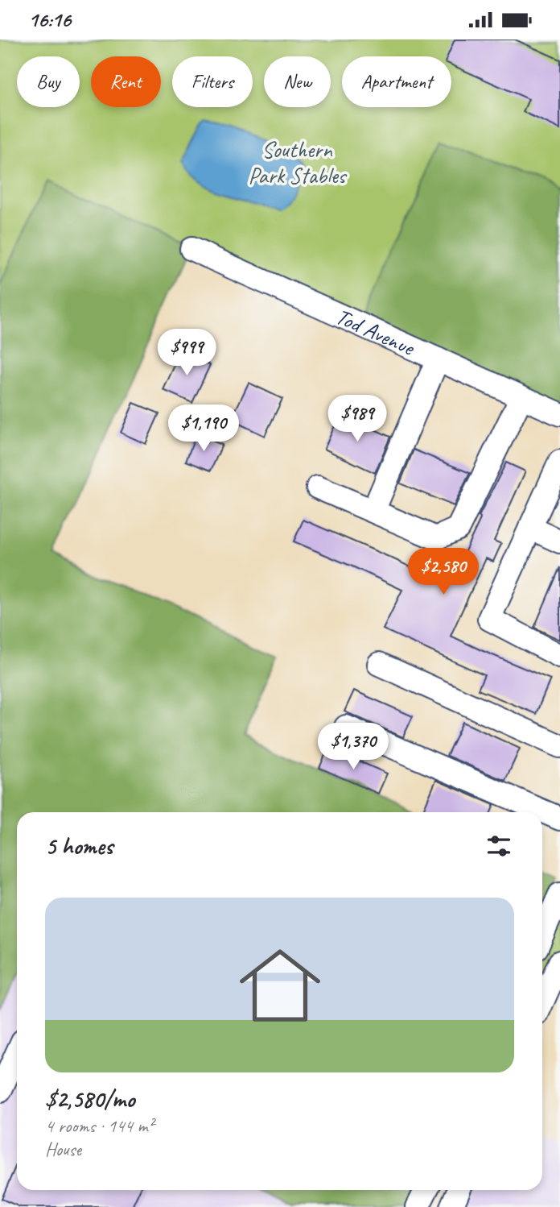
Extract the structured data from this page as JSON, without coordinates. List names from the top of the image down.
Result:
{
  "streets": {
    "street": ["Tod Avenue"]
  },
  "parks": ["Southern Park Stables"],
  "page": {
    "status": "16:16",
    "chip": [
      "Buy",
      "Rent",
      "Filters",
      "New",
      "Apartment"
    ],
    "price": [
      "$999",
      "$989",
      "$1,190",
      "$2,580",
      "$1,370"
    ],
    "heading": "5 homes",
    "list": [
      {
        "name": "$2,580/mo",
        "note": "4 rooms · 144 m² · House"
      }
    ]
  }
}
